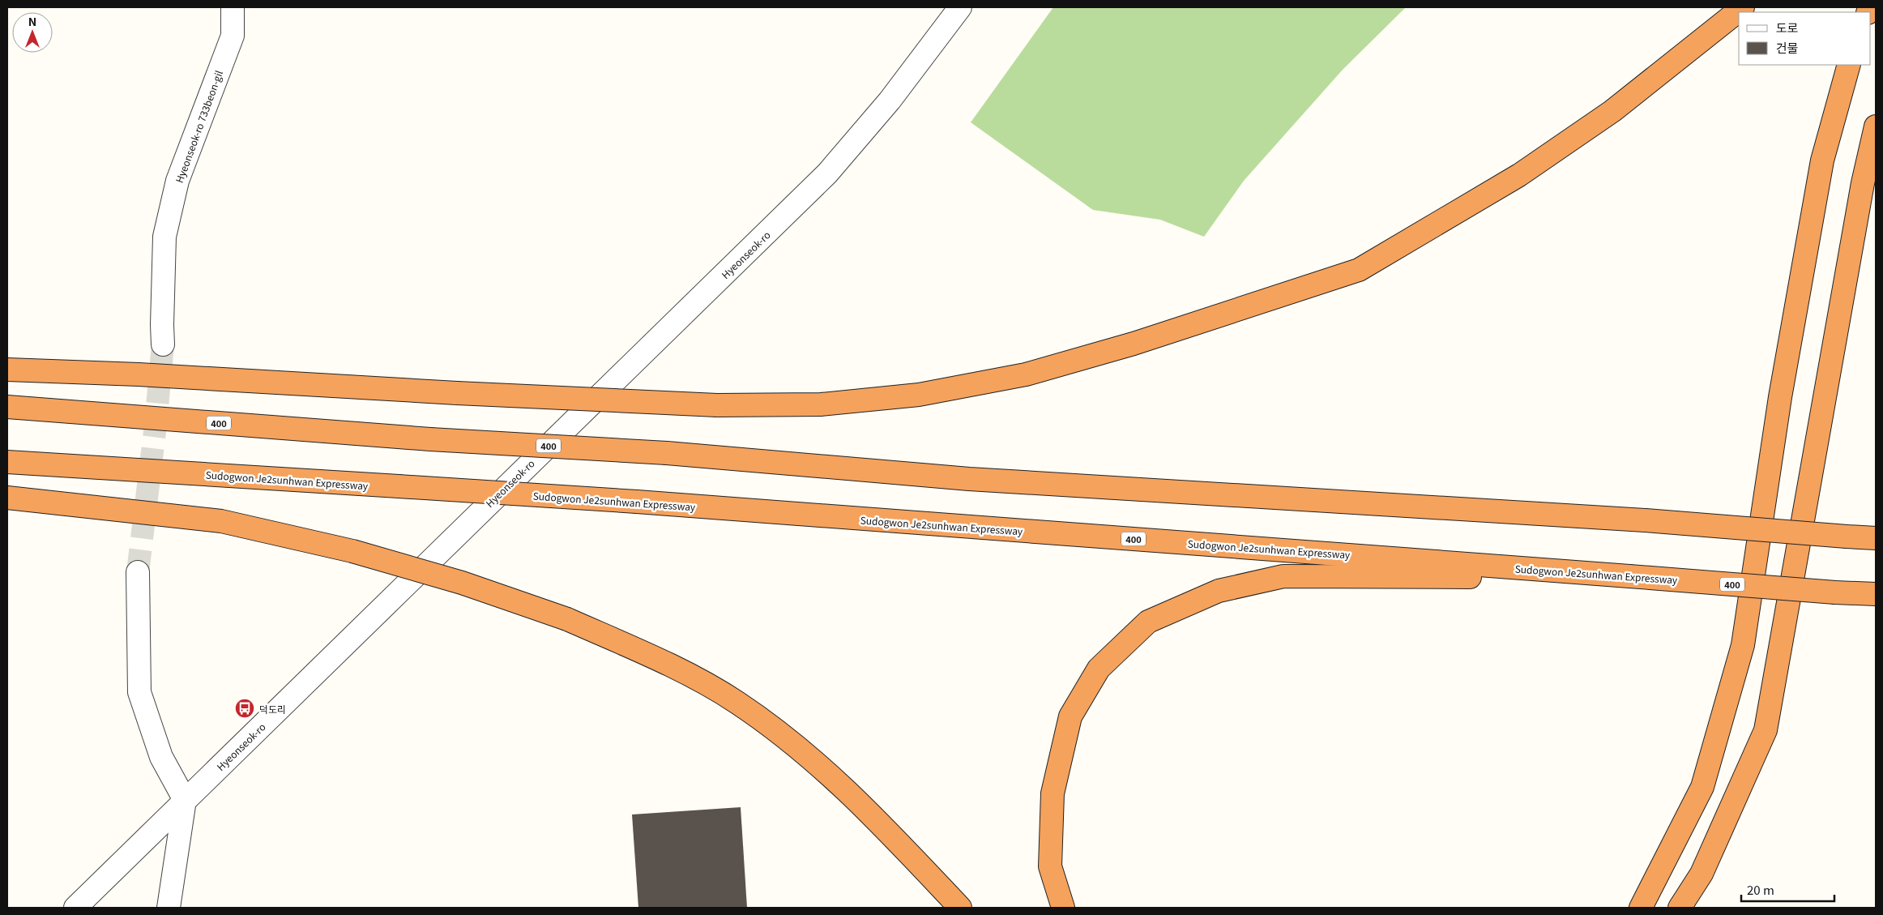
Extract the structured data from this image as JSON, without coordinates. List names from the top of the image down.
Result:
{
  "streets": {
    "highway": ["400", "Sudogwon Je2sunhwan Expressway"],
    "street": ["Hyeonseok-ro 733beon-gil", "Hyeonseok-ro"]
  },
  "places": {
    "bus stop": ["덕도리"]
  },
  "legend": ["도로", "건물"],
  "scale_bar": "20 m",
  "north": "top"
}
